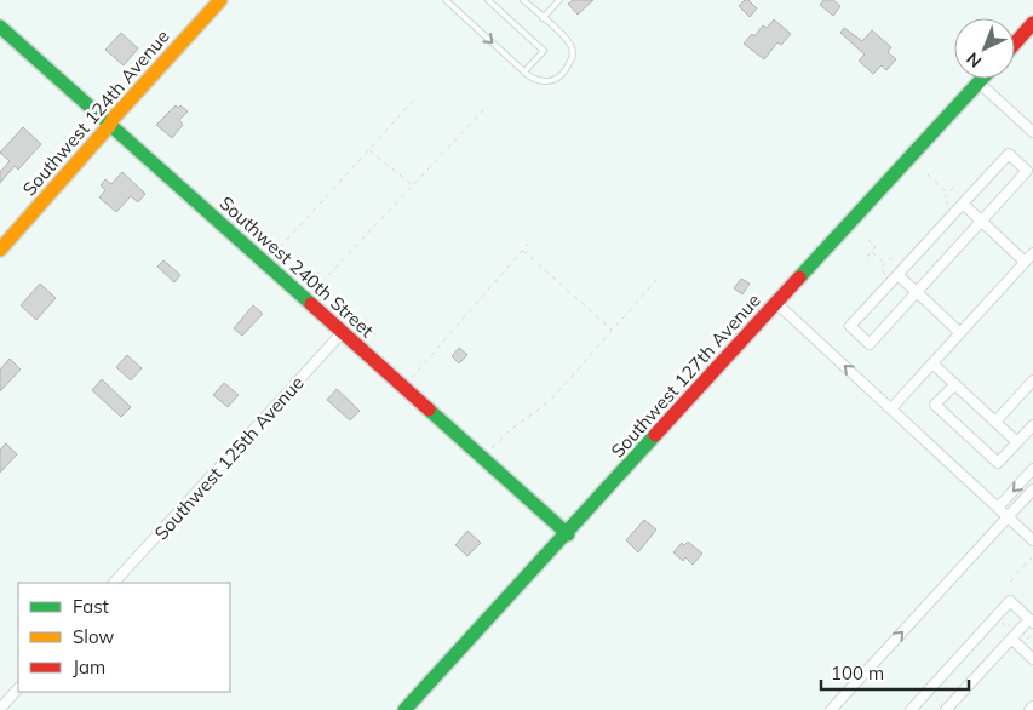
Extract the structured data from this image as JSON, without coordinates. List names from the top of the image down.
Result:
{
  "streets": {
    "street": [
      "Southwest 124th Avenue",
      "Southwest 240th Street",
      "Southwest 127th Avenue",
      "Southwest 125th Avenue"
    ]
  },
  "crossings": [
    ["Southwest 124th Avenue", "Southwest 240th Street"],
    ["Southwest 240th Street", "Southwest 127th Avenue"],
    ["Southwest 240th Street", "Southwest 125th Avenue"]
  ],
  "legend": ["Fast", "Slow", "Jam"],
  "scale_bar": "100 m",
  "north": "bottom left"
}
